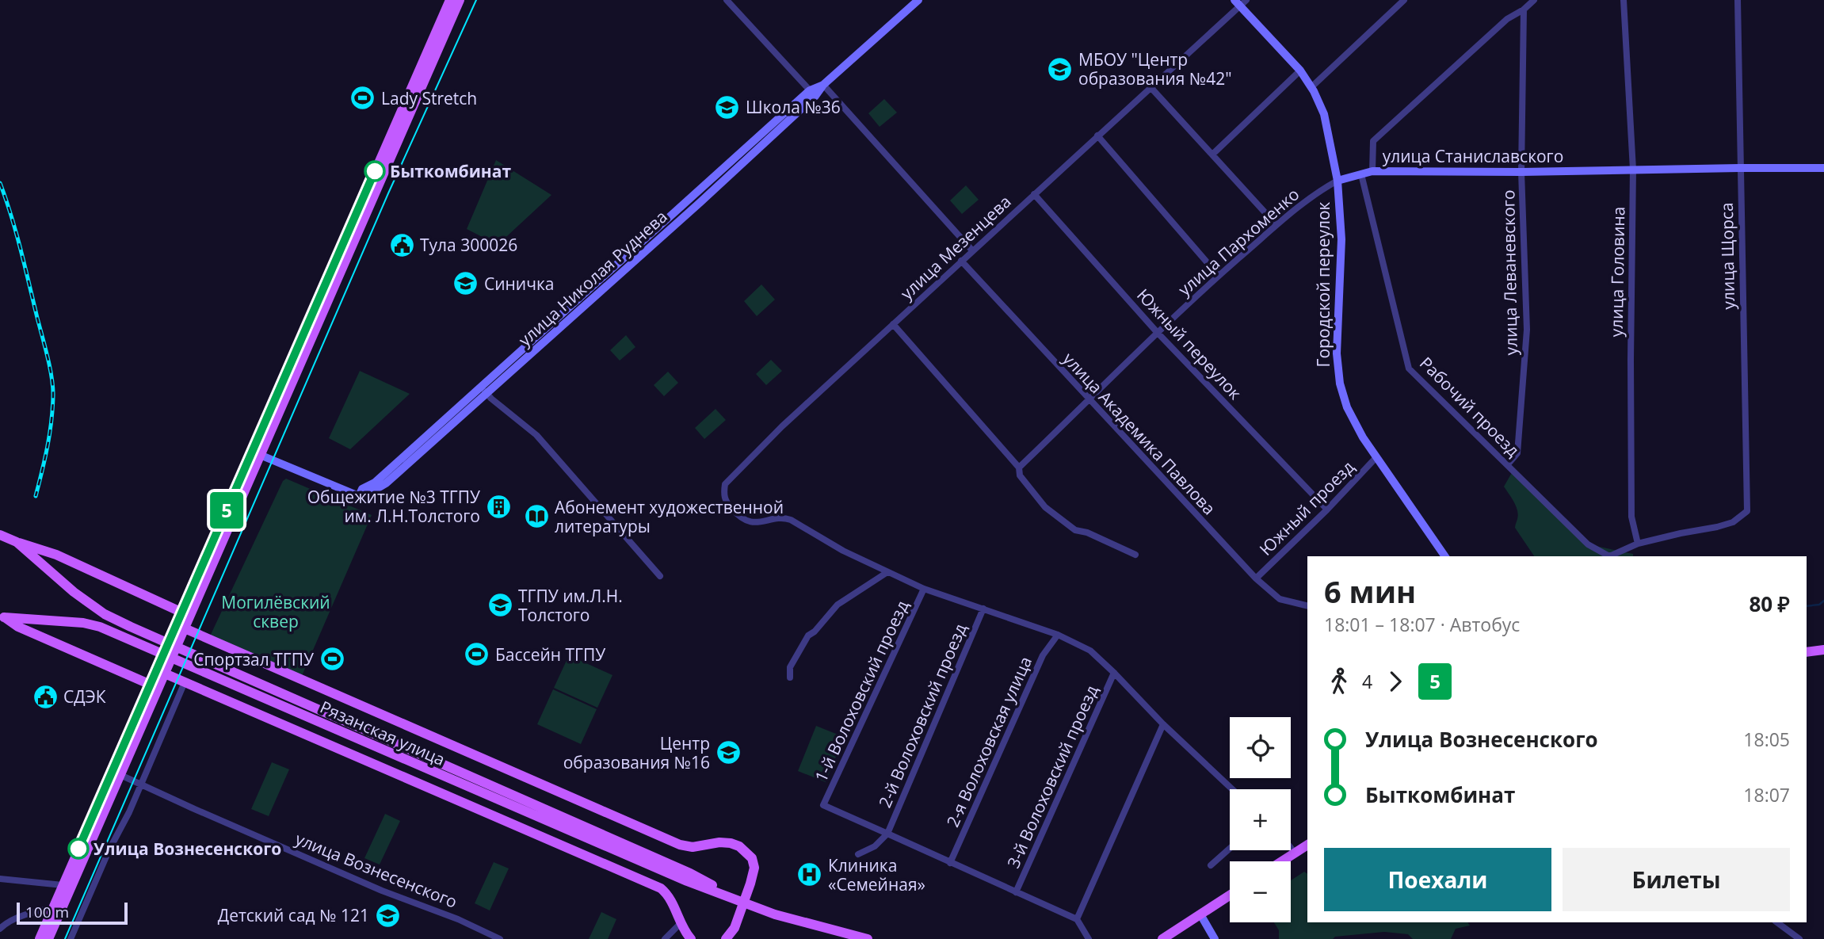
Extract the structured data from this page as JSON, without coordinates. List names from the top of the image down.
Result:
{
  "streets": {
    "main road": ["Рязанская улица"],
    "street": [
      "улица Станиславского",
      "улица Пархоменко",
      "улица Мезенцева",
      "улица Щорса",
      "улица Головина",
      "улица Леваневского",
      "улица Николая Руднева",
      "Городской переулок",
      "Южный переулок",
      "Рабочий проезд",
      "улица Академика Павлова",
      "Южный проезд",
      "1-й Волоховский проезд",
      "2-й Волоховский проезд",
      "2-я Волоховская улица",
      "3-й Волоховский проезд",
      "улица Вознесенского"
    ]
  },
  "crossings": [
    ["улица Станиславского", "улица Пархоменко"],
    ["улица Станиславского", "улица Щорса"],
    ["улица Станиславского", "улица Головина"],
    ["улица Станиславского", "улица Леваневского"],
    ["улица Станиславского", "Городской переулок"],
    ["улица Станиславского", "Рабочий проезд"],
    ["улица Пархоменко", "Городской переулок"],
    ["улица Пархоменко", "Южный переулок"],
    ["улица Пархоменко", "улица Академика Павлова"],
    ["улица Мезенцева", "Южный переулок"],
    ["улица Мезенцева", "улица Академика Павлова"],
    ["улица Щорса", "улица Головина"],
    ["улица Щорса", "Рабочий проезд"],
    ["улица Головина", "Рабочий проезд"],
    ["улица Леваневского", "Рабочий проезд"],
    ["Городской переулок", "Южный проезд"],
    ["Южный переулок", "Южный проезд"],
    ["улица Академика Павлова", "Южный проезд"],
    ["1-й Волоховский проезд", "2-й Волоховский проезд"]
  ],
  "parks": ["Могилёвский сквер"],
  "places": {
    "school or university": [
      "МБОУ \"Центр образования №42\"",
      "Школа №36",
      "Синичка",
      "ТГПУ им.Л.Н. Толстого",
      "Центр образования №16",
      "Детский сад № 121"
    ],
    "sports": ["Lady Stretch", "Бассейн ТГПУ", "Спортзал ТГПУ"],
    "other": ["Быткомбинат", "Улица Вознесенского"],
    "public building": ["Тула 300026", "СДЭК"],
    "building": ["Общежитие №3 ТГПУ им. Л.Н.Толстого"],
    "library": ["Абонемент художественной литературы"],
    "hospital": ["Клиника «Семейная»"]
  },
  "lines": ["bus line 5"],
  "scale_bar": "100 m",
  "page": {
    "on_map": "5",
    "heading": ["6 мин", "18:01 – 18:07 · Автобус", "80 ₽"],
    "legs": ["4", "5"],
    "list": [
      {
        "name": "Улица Вознесенского",
        "value": "18:05"
      },
      {
        "name": "Быткомбинат",
        "value": "18:07"
      }
    ],
    "map_buttons": ["+", "−"],
    "buttons": ["Поехали", "Билеты"],
    "scale": "100 m"
  }
}
